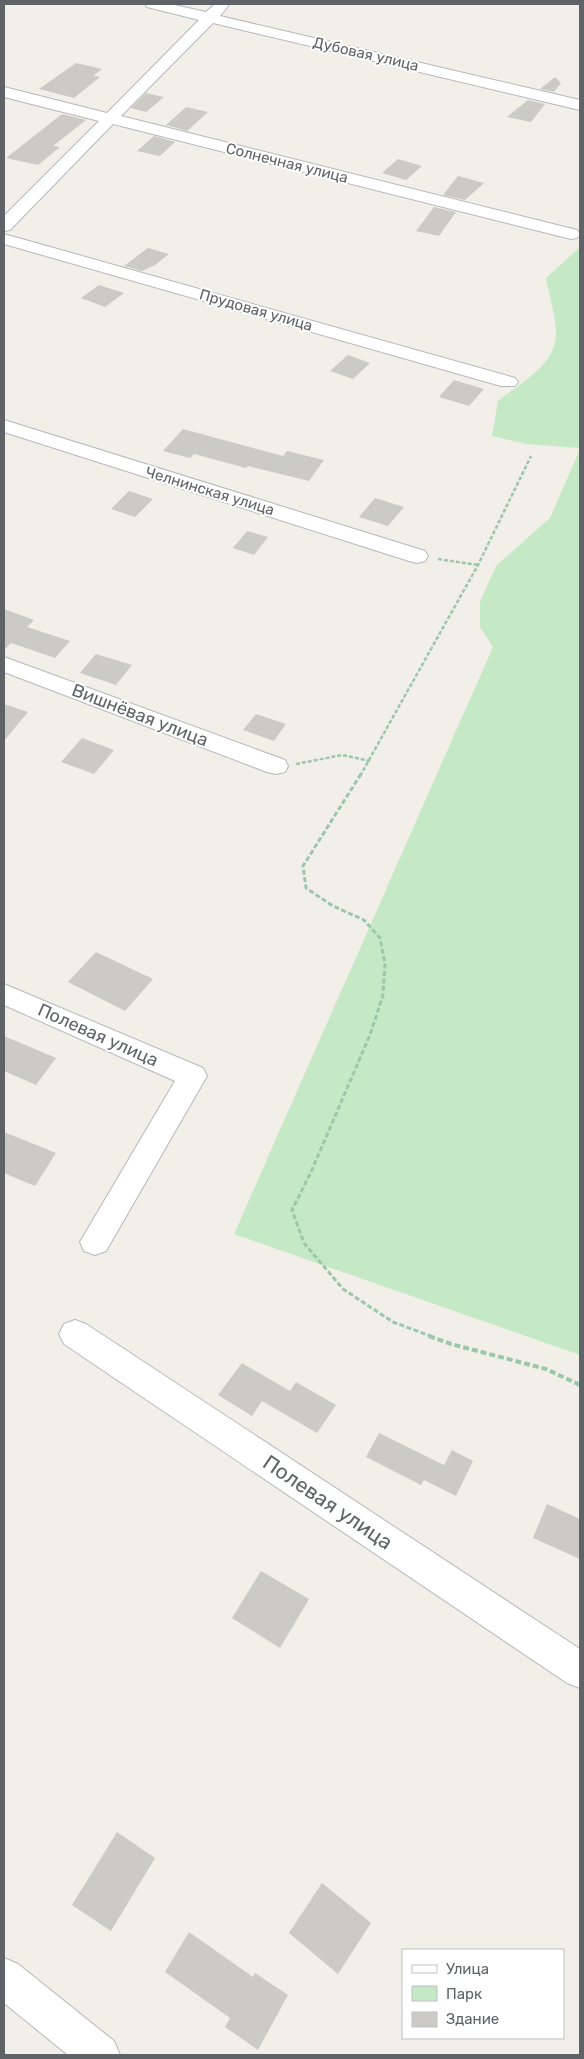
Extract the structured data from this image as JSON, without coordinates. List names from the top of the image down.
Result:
{
  "streets": {
    "street": [
      "Дубовая улица",
      "Солнечная улица",
      "Прудовая улица",
      "Челнинская улица",
      "Вишнёвая улица",
      "Полевая улица"
    ]
  },
  "legend": ["Улица", "Парк", "Здание"]
}
